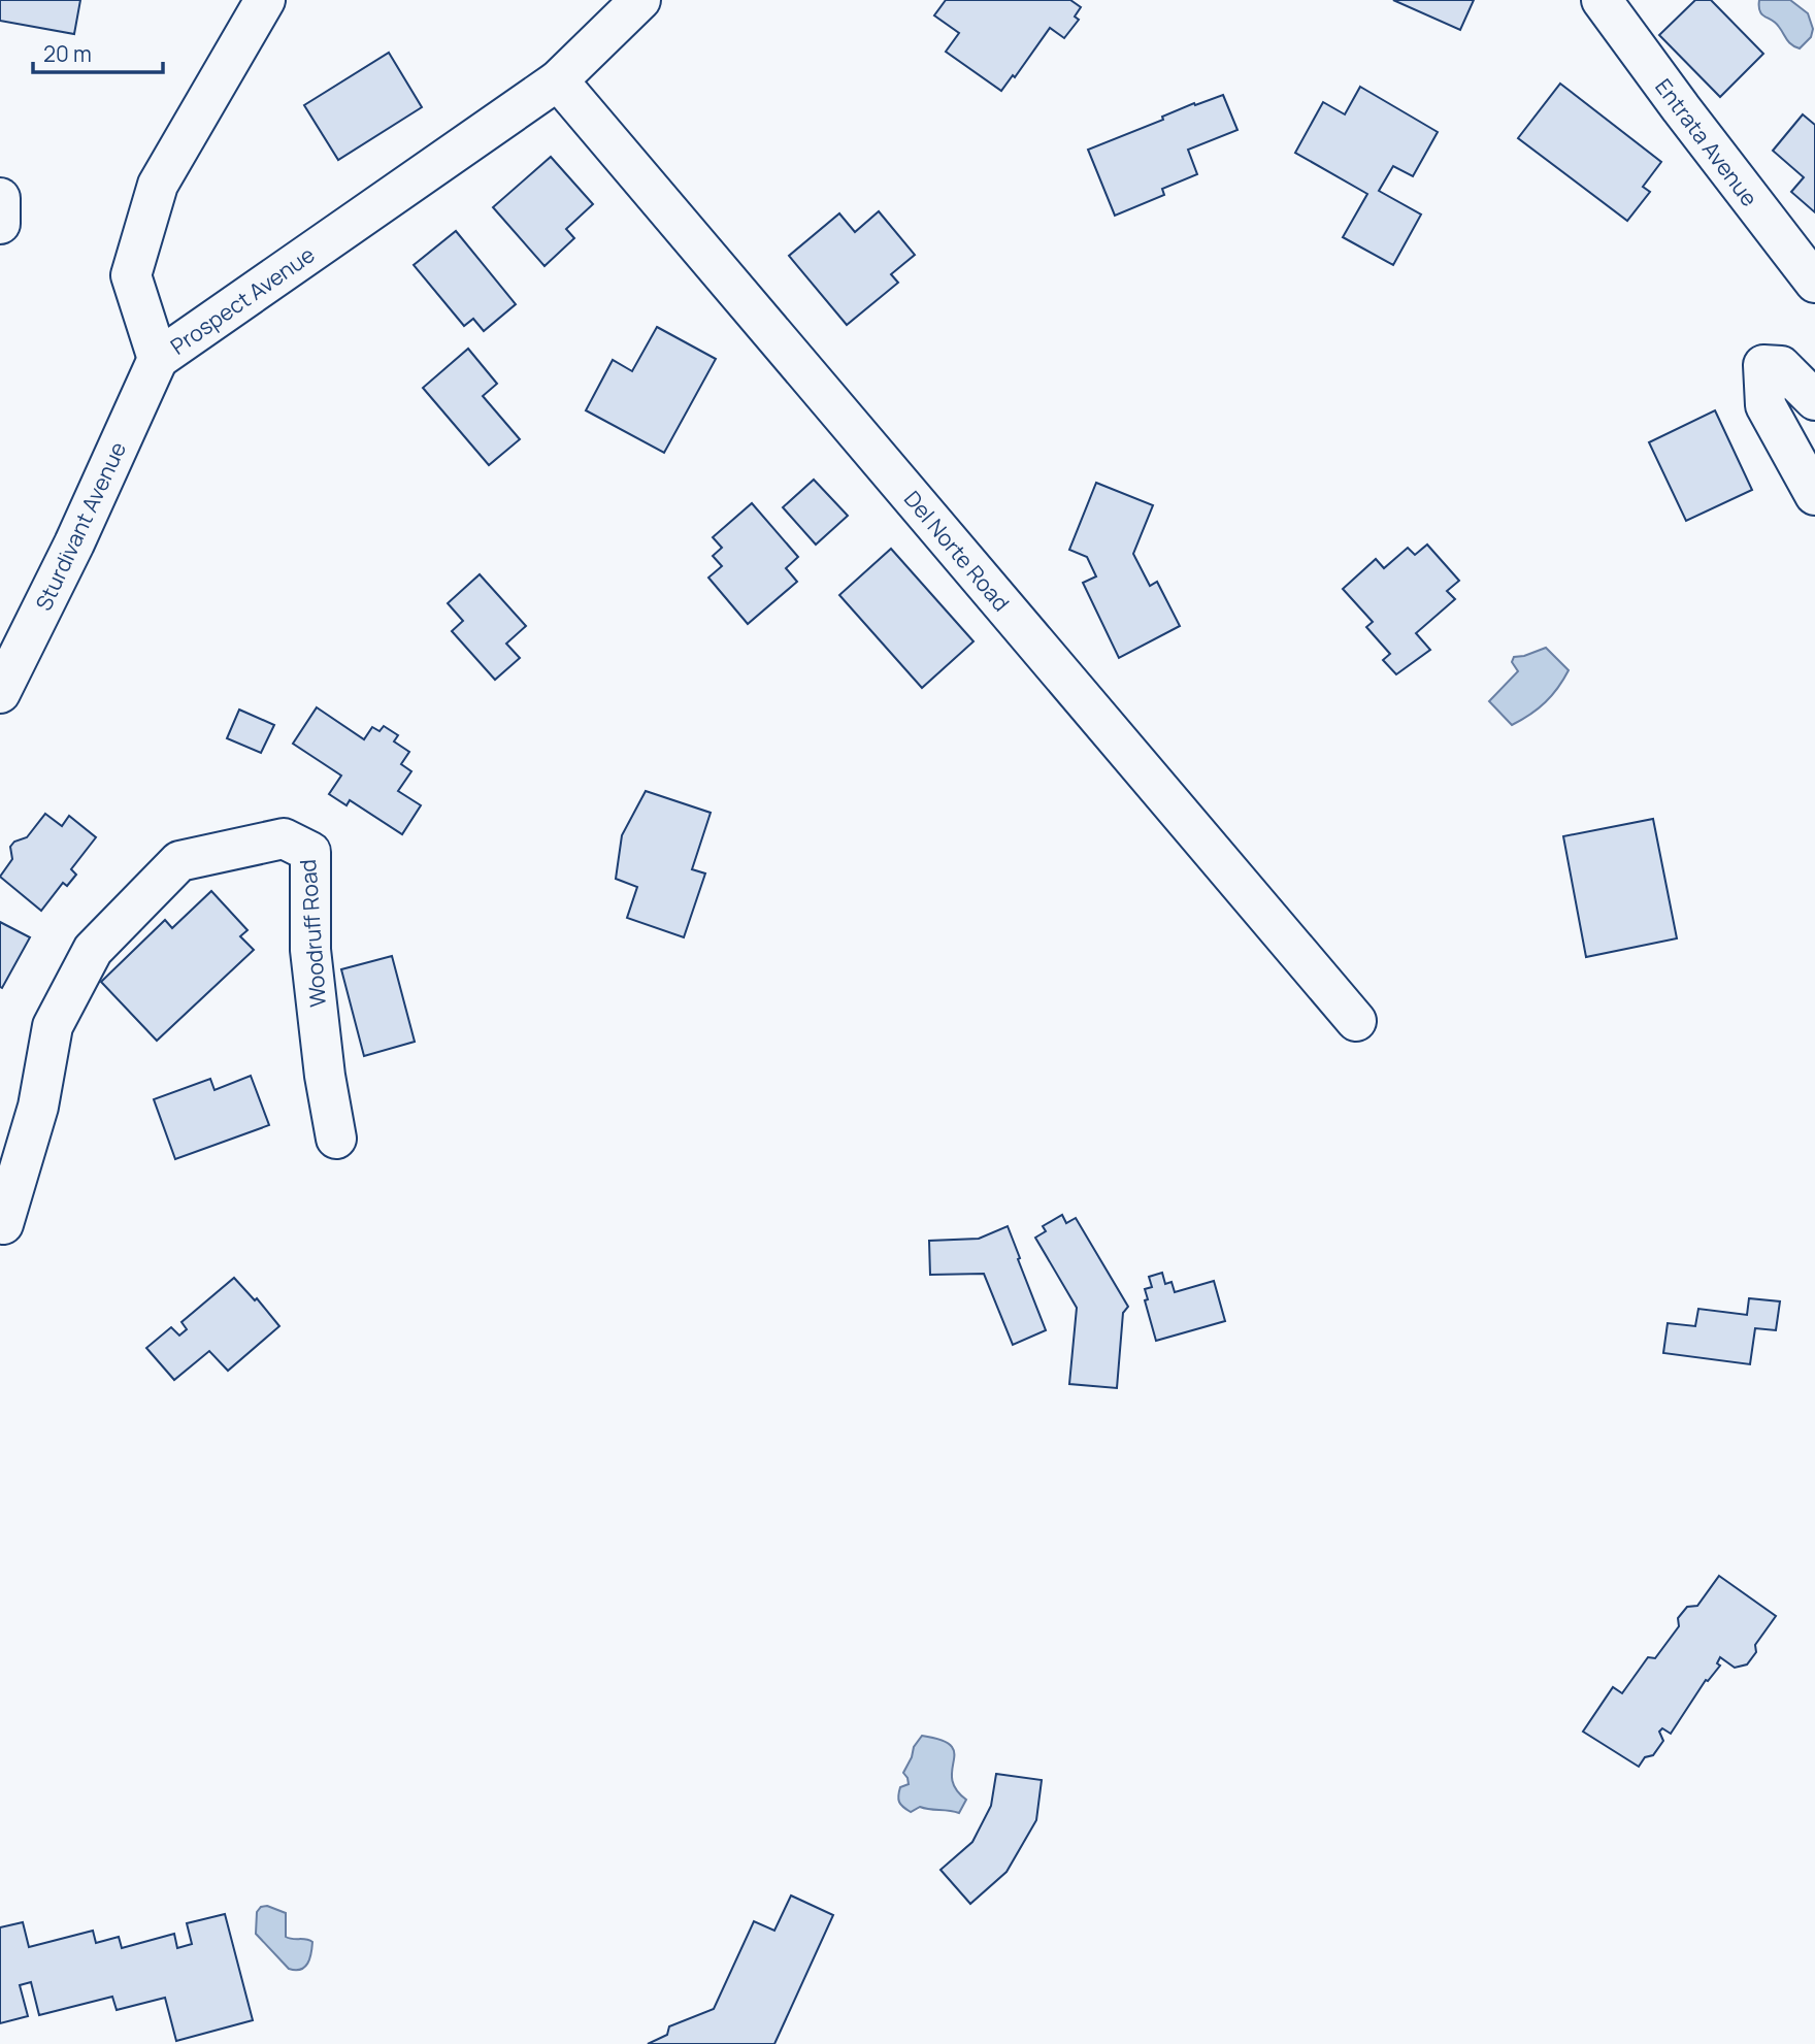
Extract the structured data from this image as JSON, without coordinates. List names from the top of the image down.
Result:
{
  "streets": {
    "street": [
      "Entrata Avenue",
      "Prospect Avenue",
      "Sturdivant Avenue",
      "Del Norte Road",
      "Woodruff Road"
    ]
  },
  "crossings": [
    ["Prospect Avenue", "Sturdivant Avenue"],
    ["Prospect Avenue", "Del Norte Road"]
  ],
  "scale_bar": "20 m"
}
